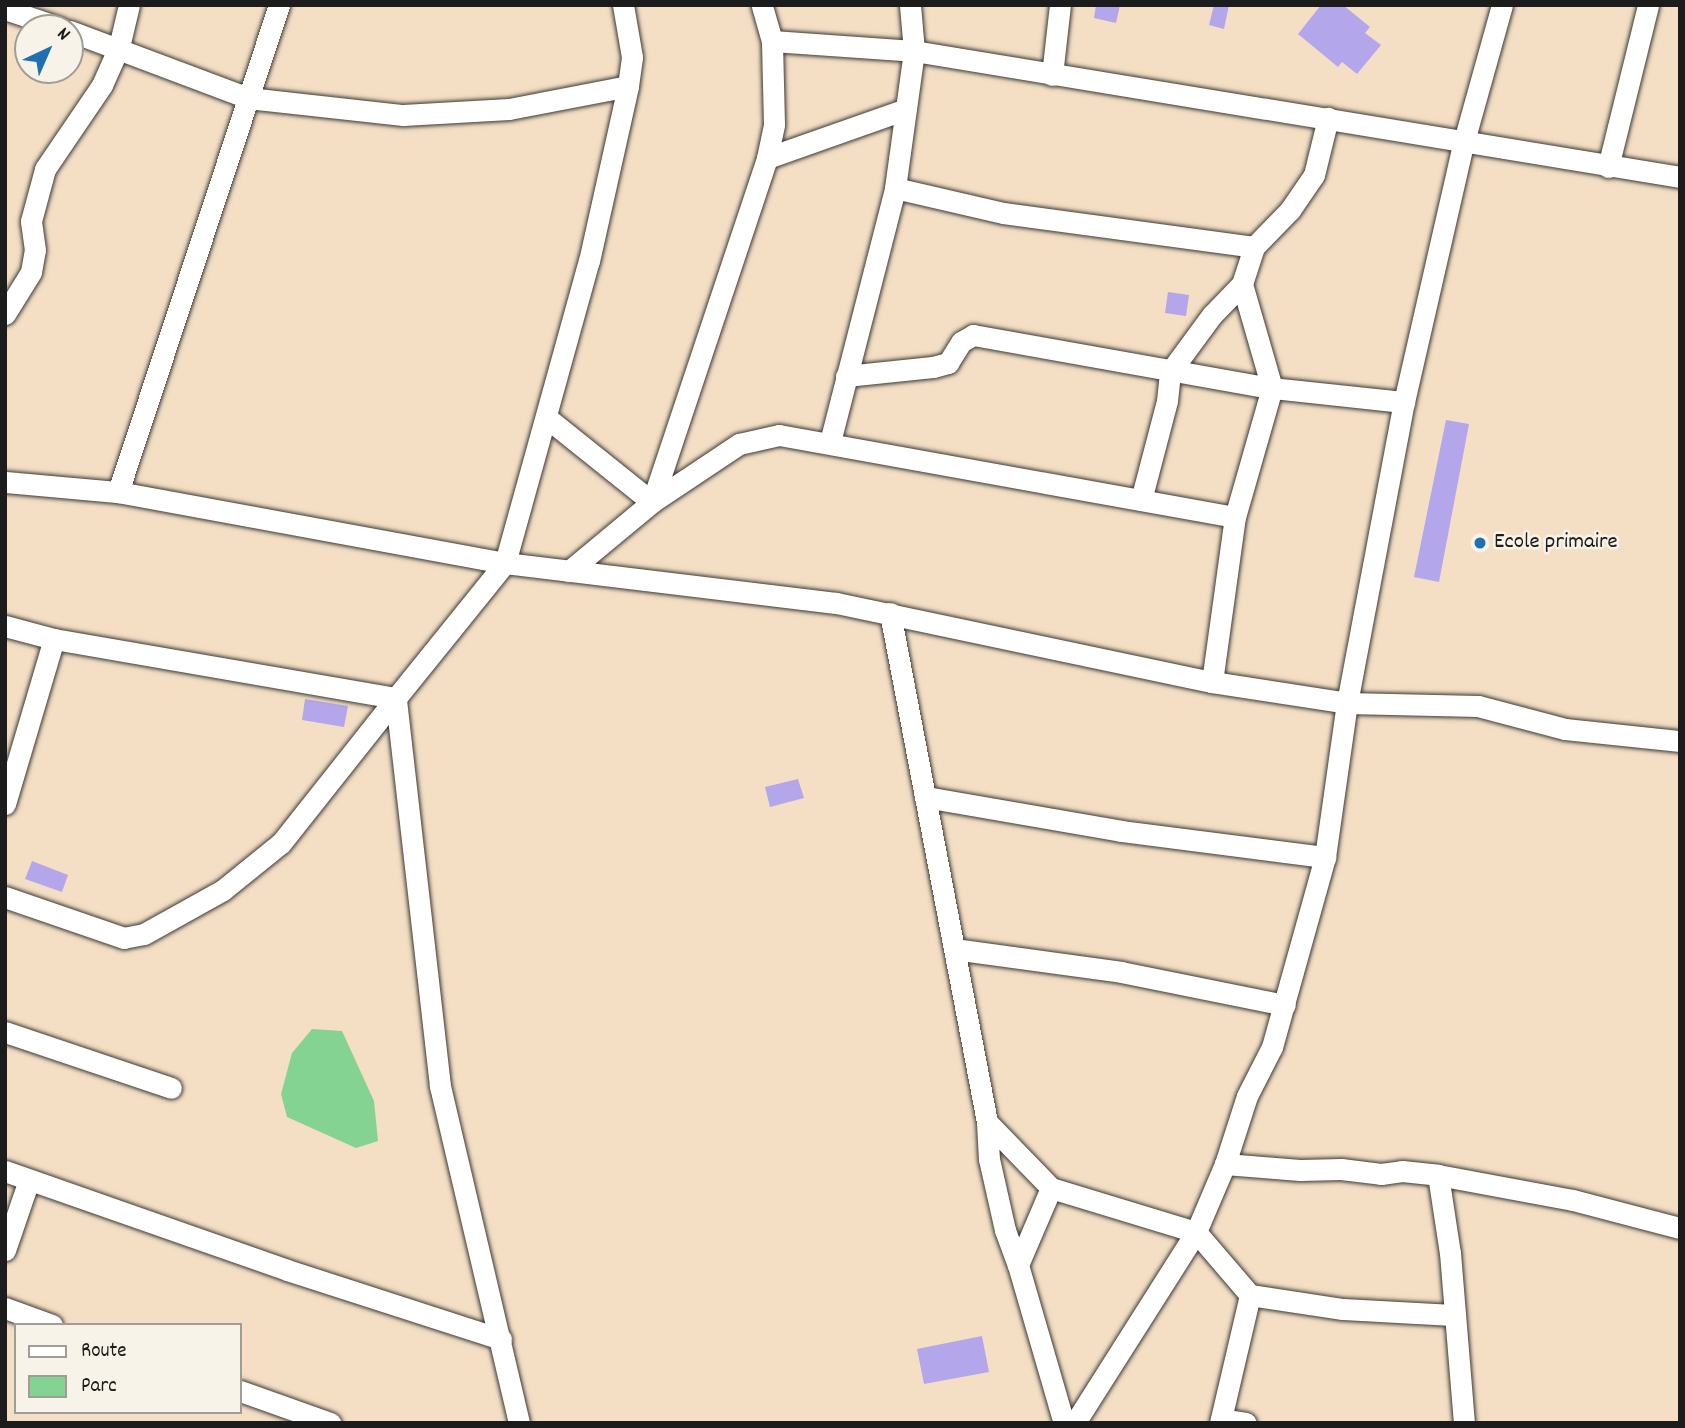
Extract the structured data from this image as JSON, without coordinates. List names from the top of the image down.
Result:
{
  "places": ["Ecole primaire"],
  "legend": ["Route", "Parc"],
  "north": "top right"
}
